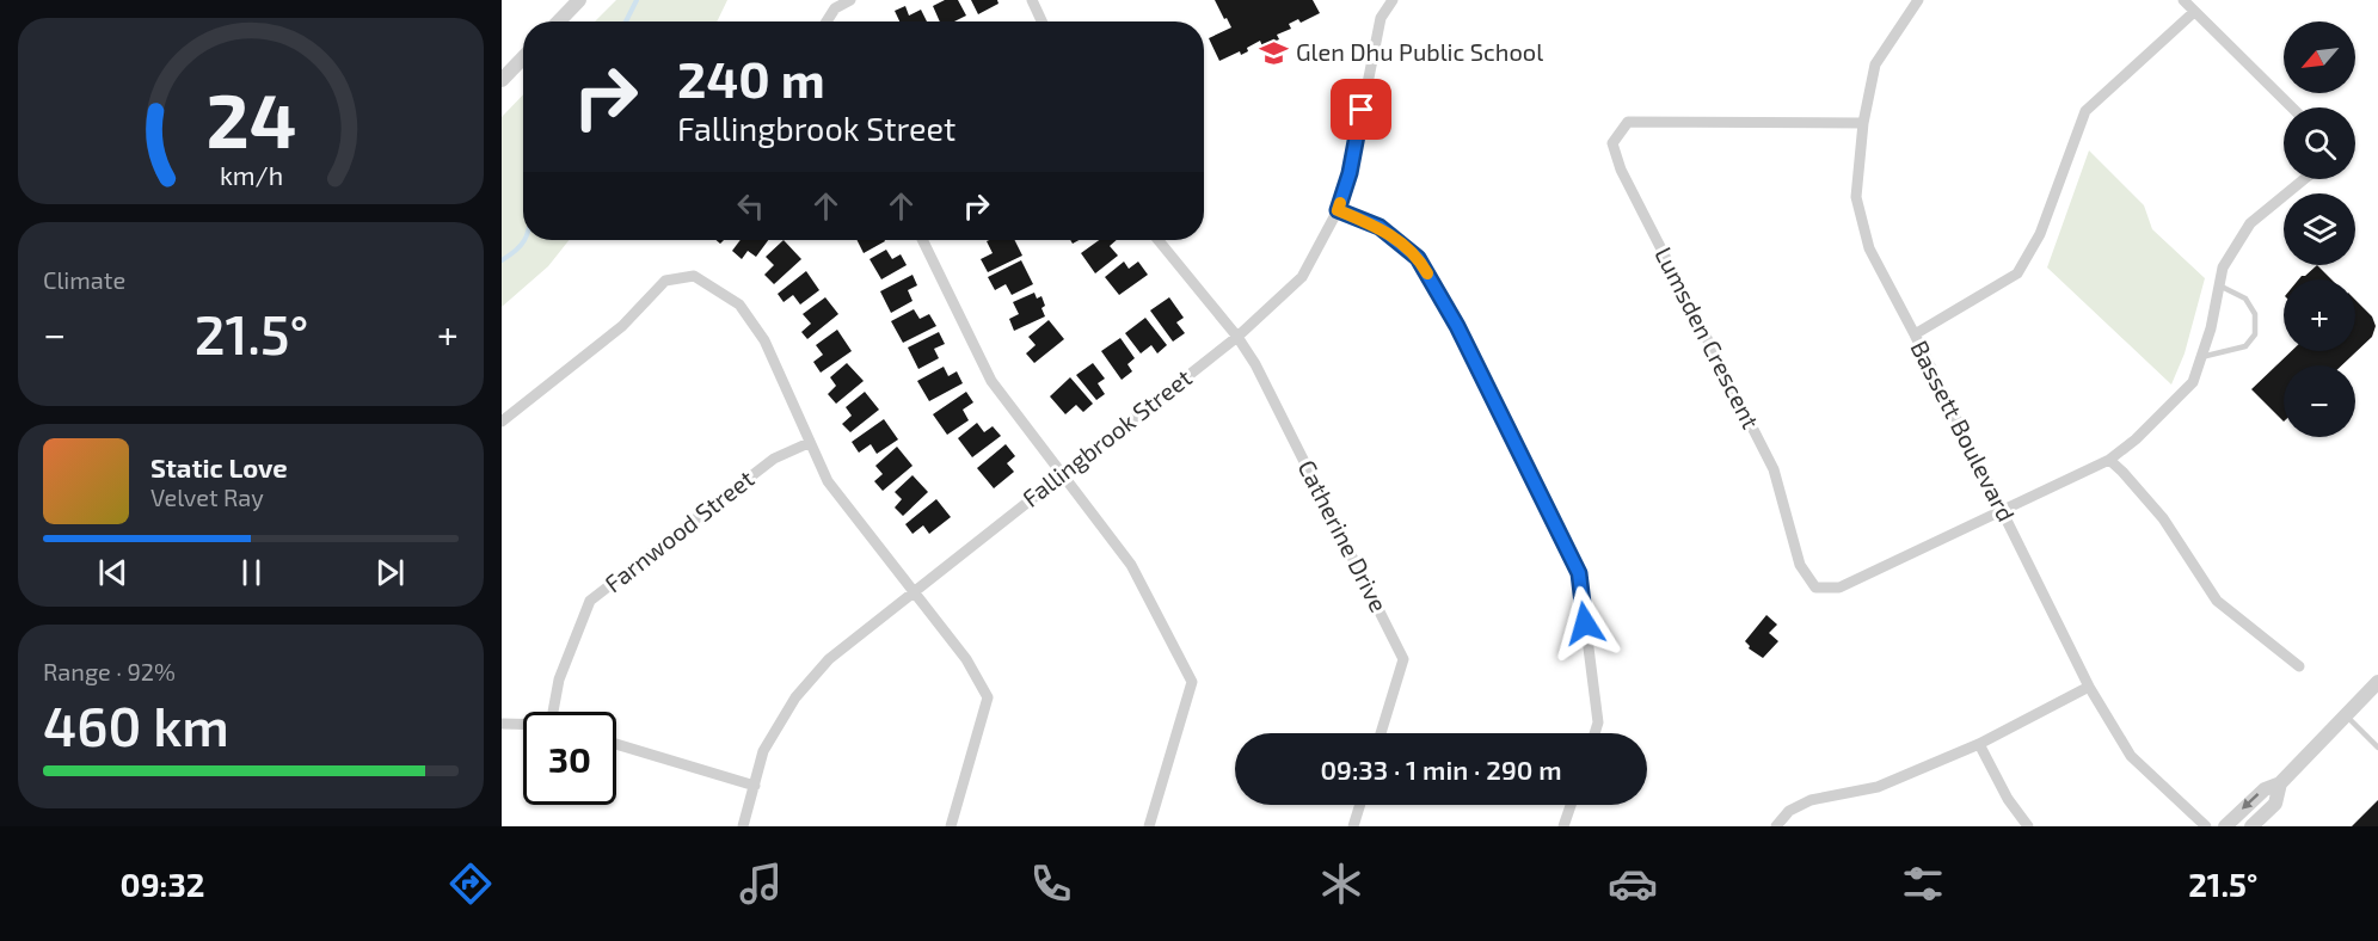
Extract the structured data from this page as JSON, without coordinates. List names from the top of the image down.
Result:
{
  "streets": {
    "street": [
      "Lumsden Crescent",
      "Bassett Boulevard",
      "Fallingbrook Street",
      "Farnwood Street",
      "Catherine Drive"
    ]
  },
  "crossings": [
    ["Lumsden Crescent", "Bassett Boulevard"],
    ["Fallingbrook Street", "Catherine Drive"]
  ],
  "places": {
    "school or university": ["Glen Dhu Public School"]
  },
  "north": "bottom left",
  "page": {
    "map_buttons": ["+", "−"],
    "turn": ["240 m", "Fallingbrook Street"],
    "tile": [
      "Climate",
      ["Range · 92%", "460 km"]
    ],
    "heat": ["−", "21.5°", "+"],
    "song": ["Static Love", "Velvet Ray"],
    "limit": "30",
    "trip": "09:33 · 1 min · 290 m",
    "tabs": ["09:32", "21.5°"],
    "gauge": ["24", "km/h"]
  }
}
